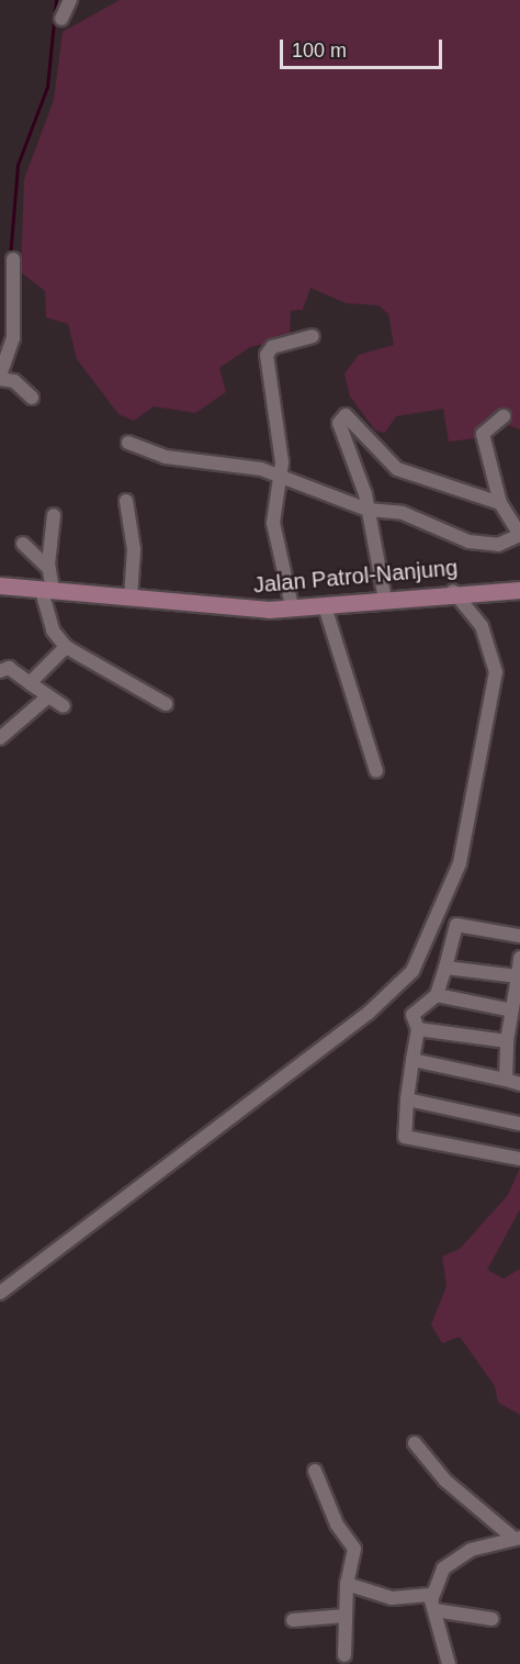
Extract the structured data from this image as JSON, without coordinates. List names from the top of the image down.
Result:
{
  "streets": {
    "main road": ["Jalan Patrol-Nanjung"]
  },
  "scale_bar": "100 m"
}
